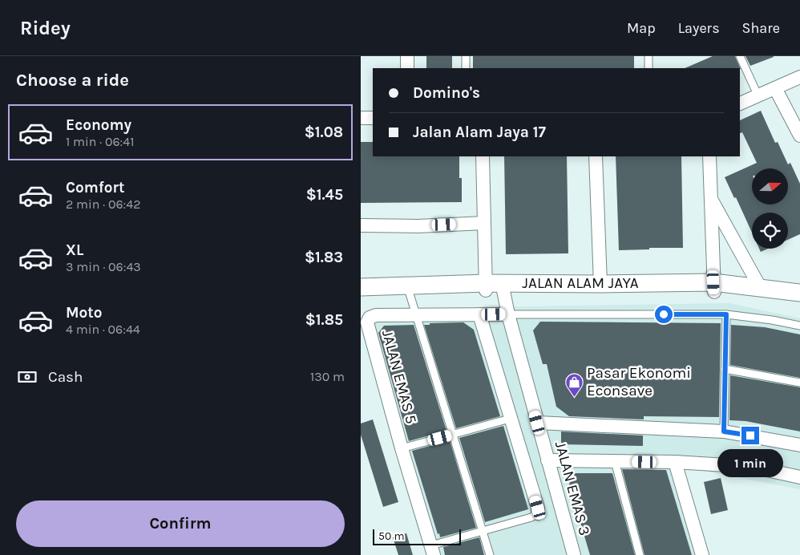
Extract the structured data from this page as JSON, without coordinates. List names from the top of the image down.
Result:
{
  "streets": {
    "street": ["JALAN ALAM JAYA", "JALAN EMAS 5", "JALAN EMAS 3"]
  },
  "crossings": [
    ["JALAN ALAM JAYA", "JALAN EMAS 3"],
    ["JALAN EMAS 5", "JALAN EMAS 3"]
  ],
  "places": {
    "shop": ["Pasar Ekonomi Econsave"]
  },
  "scale_bar": "50 m",
  "north": "right",
  "page": {
    "header": "Ridey",
    "nav": ["Map", "Layers", "Share"],
    "heading": "Choose a ride",
    "banner": ["Domino's", "Jalan Alam Jaya 17"],
    "list": [
      {
        "name": "Economy",
        "note": "1 min · 06:41",
        "value": "$1.08"
      },
      {
        "name": "Comfort",
        "note": "2 min · 06:42",
        "value": "$1.45"
      },
      {
        "name": "XL",
        "note": "3 min · 06:43",
        "value": "$1.83"
      },
      {
        "name": "Moto",
        "note": "4 min · 06:44",
        "value": "$1.85"
      }
    ],
    "pay": ["Cash", "130 m"],
    "bubble": "1 min",
    "buttons": "Confirm",
    "scale": "50 m"
  }
}
